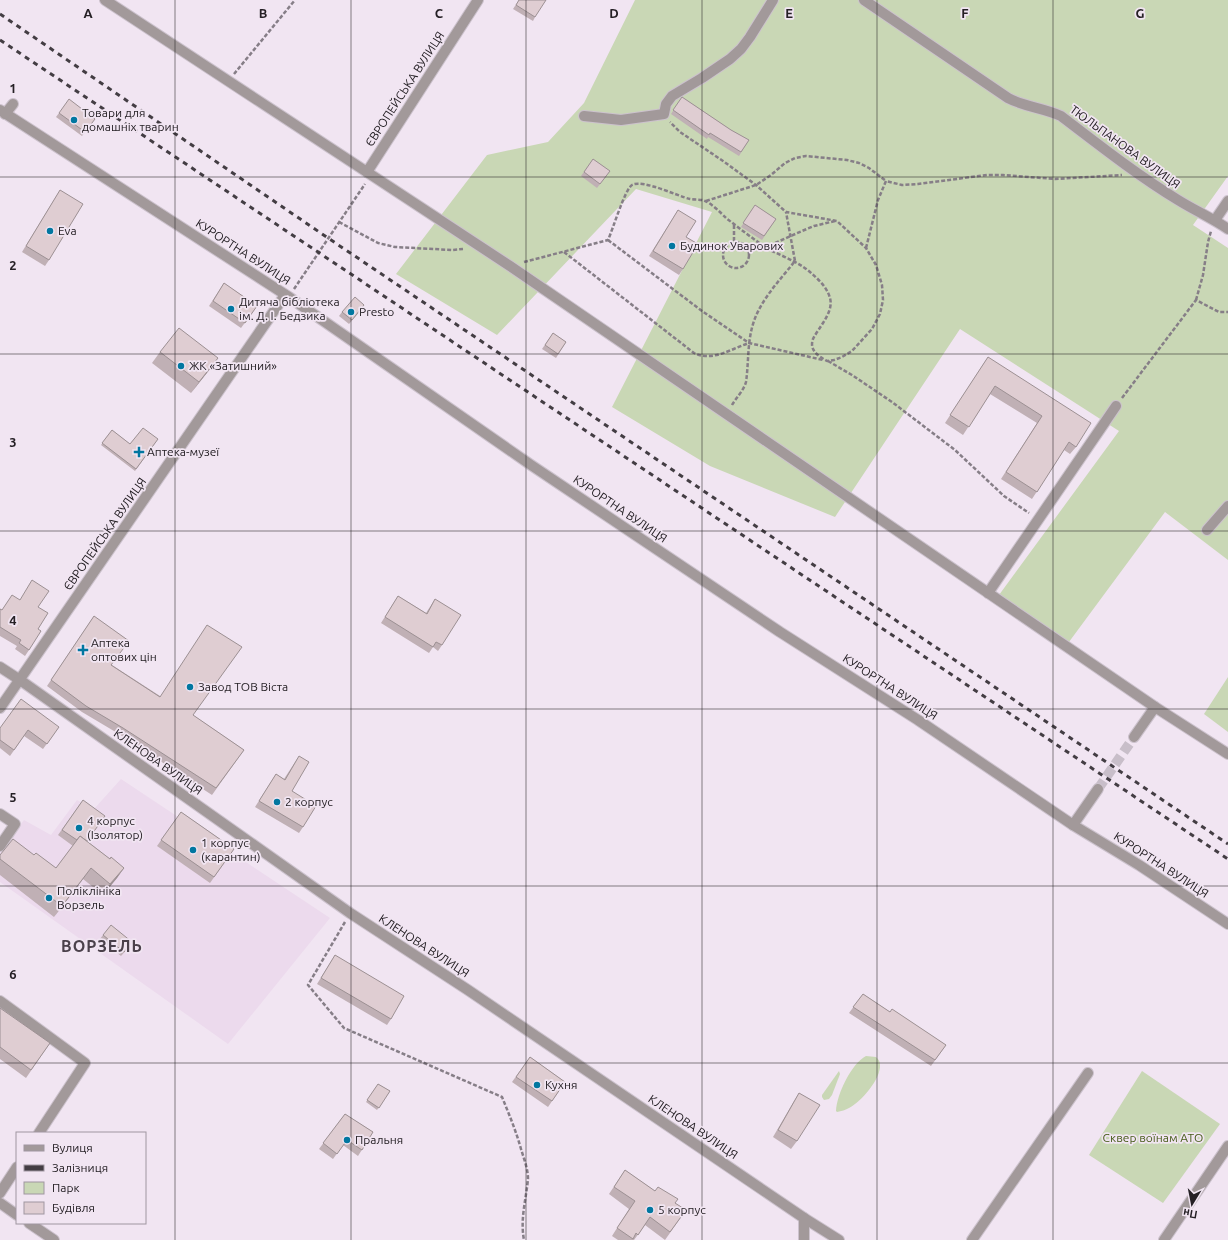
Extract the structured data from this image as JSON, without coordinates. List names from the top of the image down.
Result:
{
  "streets": {
    "street": [
      "ЄВРОПЕЙСЬКА ВУЛИЦЯ",
      "ТЮЛЬПАНОВА ВУЛИЦЯ",
      "КУРОРТНА ВУЛИЦЯ",
      "КЛЕНОВА ВУЛИЦЯ"
    ]
  },
  "crossings": [
    ["ЄВРОПЕЙСЬКА ВУЛИЦЯ", "КУРОРТНА ВУЛИЦЯ"],
    ["ЄВРОПЕЙСЬКА ВУЛИЦЯ", "КЛЕНОВА ВУЛИЦЯ"]
  ],
  "districts": ["ВОРЗЕЛЬ"],
  "parks": ["Сквер воїнам АТО"],
  "places": {
    "other": [
      "Товари для домашніх тварин",
      "Eva",
      "Будинок Уварових",
      "Дитяча бібліотека ім. Д. І. Бедзика",
      "Presto",
      "ЖК «Затишний»",
      "Завод ТОВ Віста",
      "2 корпус",
      "4 корпус (Ізолятор)",
      "1 корпус (карантин)",
      "Поліклініка Ворзель",
      "Кухня",
      "Пральня",
      "5 корпус"
    ],
    "health": ["Аптека-музеї", "Аптека оптових цін"]
  },
  "legend": [
    "Вулиця",
    "Залізниця",
    "Парк",
    "Будівля"
  ],
  "north": "bottom",
  "grid": {
    "columns": [
      "A",
      "B",
      "C",
      "D",
      "E",
      "F",
      "G"
    ],
    "rows": [
      "1",
      "2",
      "3",
      "4",
      "5",
      "6"
    ]
  }
}
